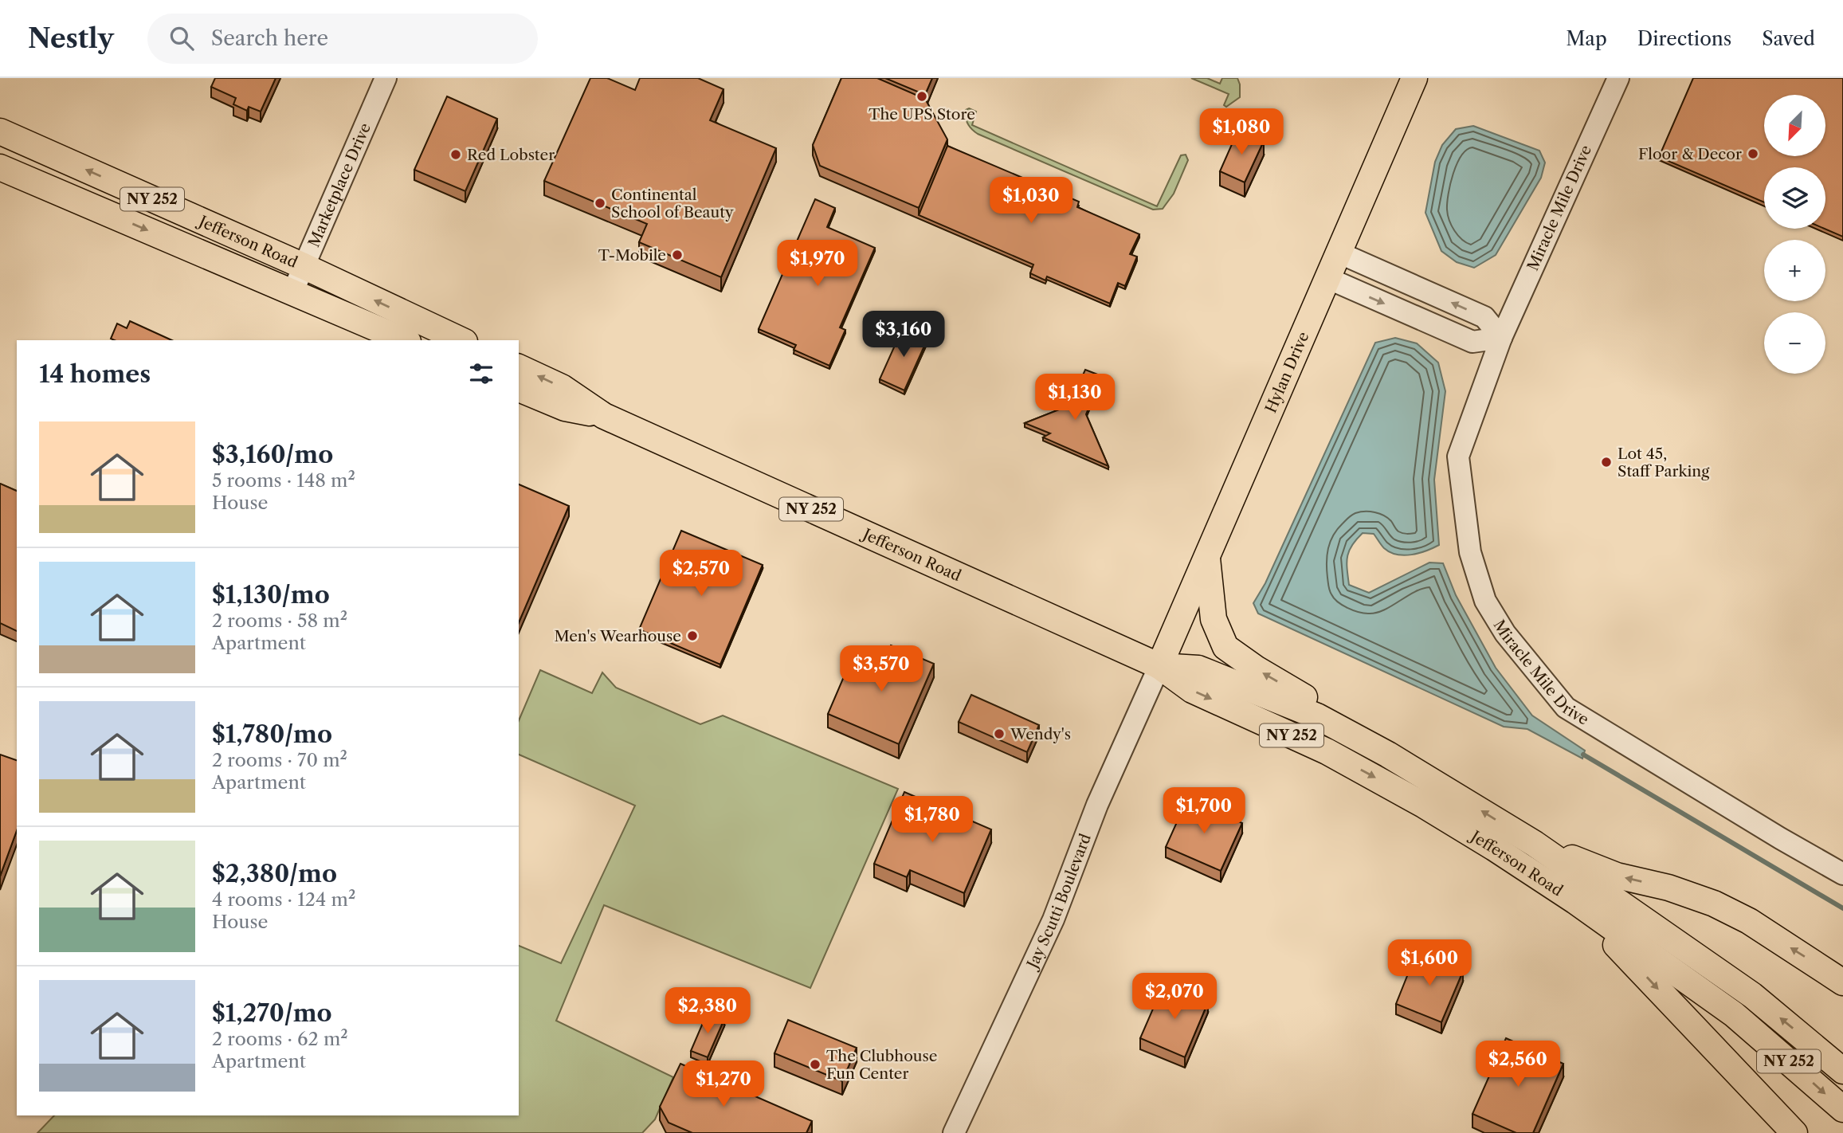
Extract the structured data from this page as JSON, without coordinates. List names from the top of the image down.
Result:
{
  "streets": {
    "main road": ["NY 252", "Jefferson Road", "Hylan Drive"],
    "street": ["Marketplace Drive", "Miracle Mile Drive", "Jay Scutti Boulevard"]
  },
  "crossings": [
    ["Marketplace Drive", "Jefferson Road"],
    ["Jefferson Road", "Hylan Drive"],
    ["Jefferson Road", "Jay Scutti Boulevard"],
    ["Hylan Drive", "Jay Scutti Boulevard"]
  ],
  "places": [
    "The UPS Store",
    "Floor & Decor",
    "Red Lobster",
    "Continental School of Beauty",
    "T-Mobile",
    "Lot 45, Staff Parking",
    "Men's Wearhouse",
    "Wendy's",
    "The Clubhouse Fun Center"
  ],
  "north": "bottom left",
  "page": {
    "header": "Nestly",
    "search": "Search here",
    "nav": ["Map", "Directions", "Saved"],
    "map_buttons": ["+", "−"],
    "price": [
      "$1,080",
      "$1,030",
      "$1,970",
      "$3,160",
      "$1,130",
      "$2,570",
      "$3,570",
      "$1,700",
      "$1,780",
      "$1,600",
      "$2,070",
      "$2,380",
      "$2,560",
      "$1,270"
    ],
    "heading": "14 homes",
    "list": [
      {
        "name": "$3,160/mo",
        "note": "5 rooms · 148 m² · House"
      },
      {
        "name": "$1,130/mo",
        "note": "2 rooms · 58 m² · Apartment"
      },
      {
        "name": "$1,780/mo",
        "note": "2 rooms · 70 m² · Apartment"
      },
      {
        "name": "$2,380/mo",
        "note": "4 rooms · 124 m² · House"
      },
      {
        "name": "$1,270/mo",
        "note": "2 rooms · 62 m² · Apartment"
      }
    ]
  }
}
